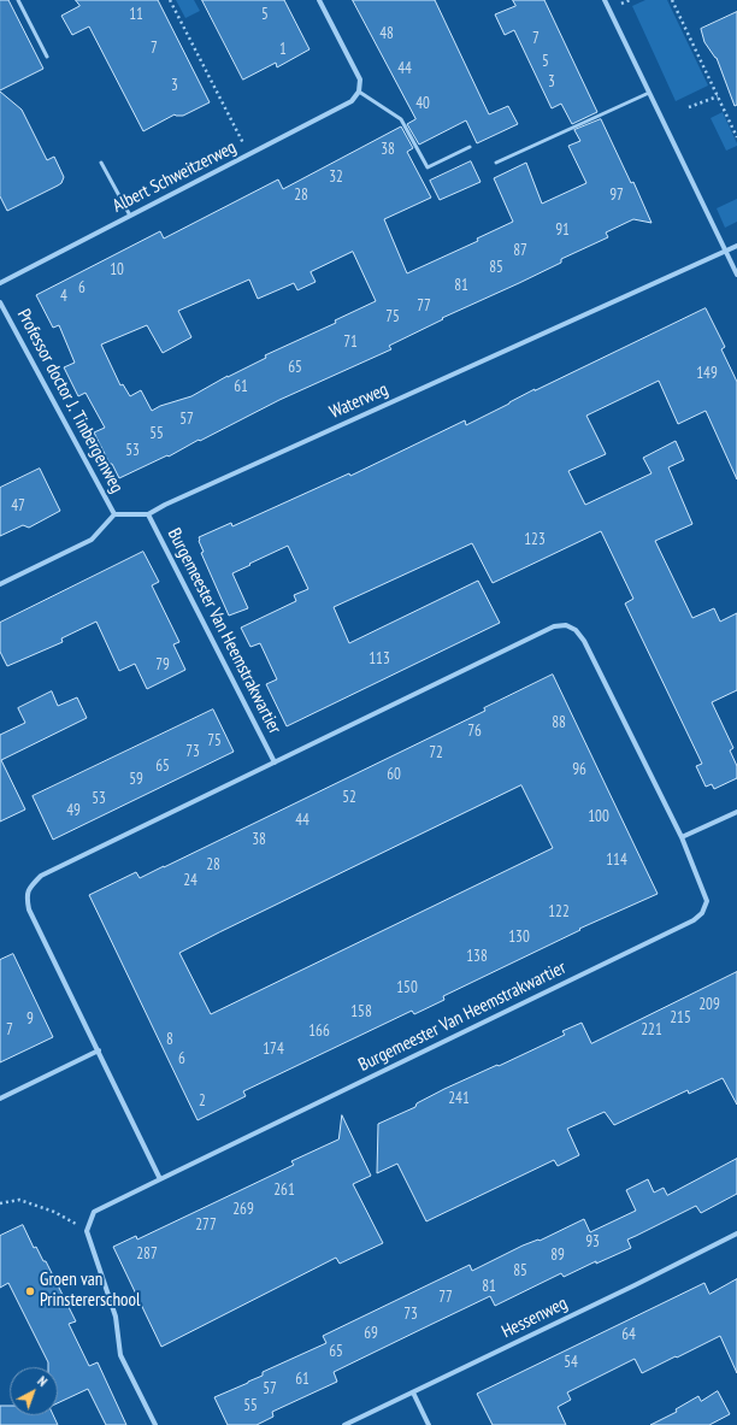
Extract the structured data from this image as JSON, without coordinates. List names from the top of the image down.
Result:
{
  "streets": {
    "street": [
      "Albert Schweitzerweg",
      "Professor doctor J. Tinbergenweg",
      "Waterweg",
      "Burgemeester Van Heemstrakwartier",
      "Hessenweg"
    ]
  },
  "crossings": [
    ["Professor doctor J. Tinbergenweg", "Waterweg"],
    ["Waterweg", "Burgemeester Van Heemstrakwartier"]
  ],
  "places": ["Groen van Prinstererschool"],
  "house_numbers": [
    "11",
    "5",
    "48",
    "7",
    "7",
    "1",
    "5",
    "44",
    "3",
    "3",
    "40",
    "38",
    "32",
    "28",
    "97",
    "91",
    "87",
    "85",
    "10",
    "81",
    "6",
    "4",
    "77",
    "75",
    "71",
    "65",
    "149",
    "61",
    "57",
    "55",
    "53",
    "47",
    "123",
    "113",
    "79",
    "88",
    "76",
    "75",
    "73",
    "72",
    "65",
    "96",
    "60",
    "59",
    "52",
    "53",
    "49",
    "100",
    "44",
    "38",
    "114",
    "28",
    "24",
    "122",
    "130",
    "138",
    "150",
    "209",
    "158",
    "215",
    "9",
    "7",
    "221",
    "166",
    "8",
    "174",
    "6",
    "241",
    "2",
    "261",
    "269",
    "277",
    "93",
    "287",
    "89",
    "85",
    "81",
    "77",
    "73",
    "69",
    "64",
    "65",
    "54",
    "61",
    "57",
    "55"
  ],
  "north": "top right"
}
